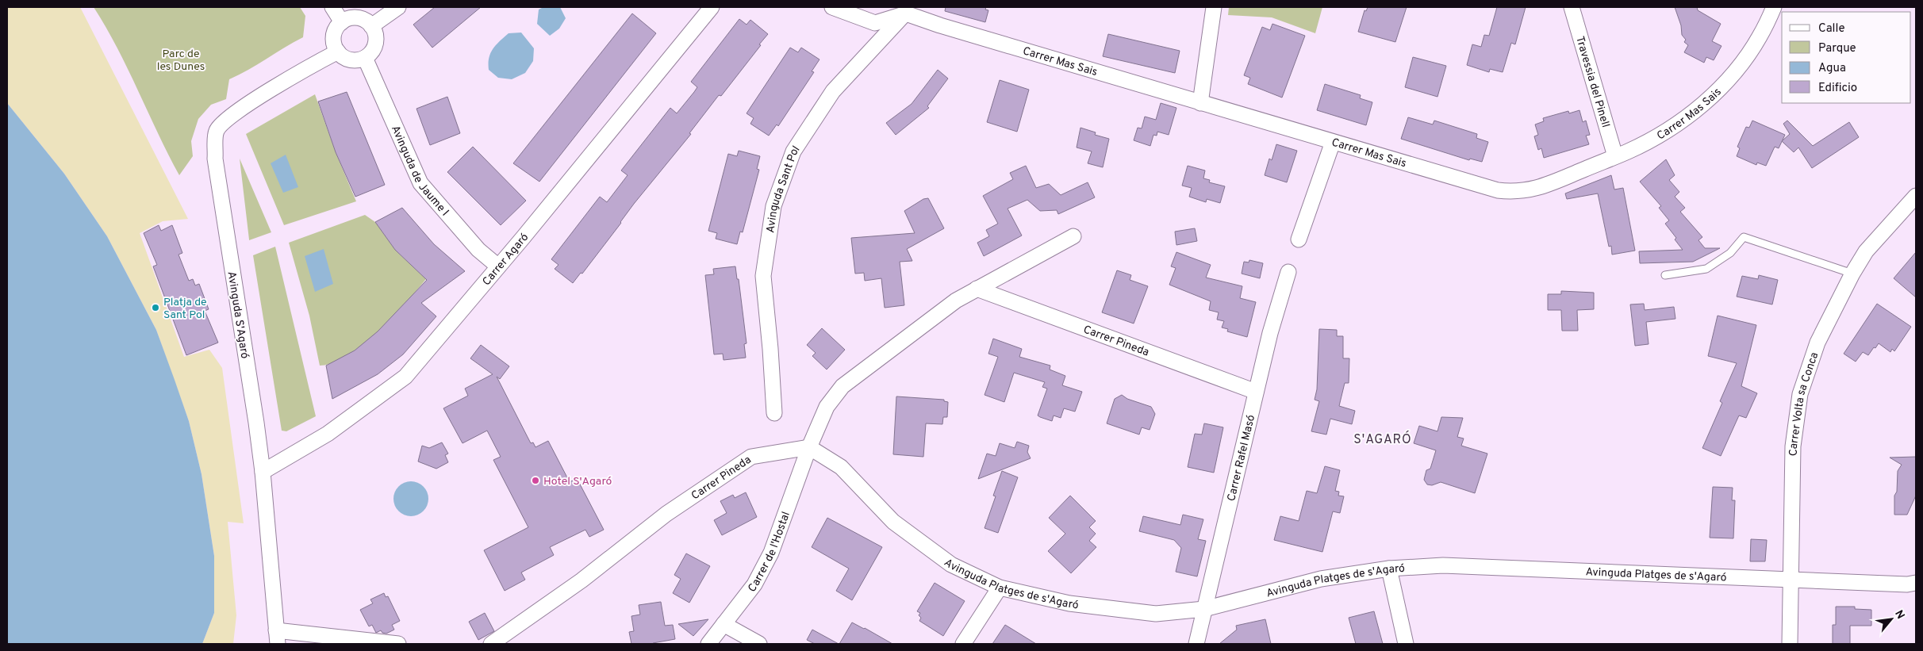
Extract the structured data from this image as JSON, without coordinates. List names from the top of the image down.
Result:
{
  "streets": {
    "street": [
      "Carrer Mas Sais",
      "Travessia del Pinell",
      "Avinguda de Jaume I",
      "Avinguda Sant Pol",
      "Carrer Agaró",
      "Avinguda S'Agaró",
      "Carrer Pineda",
      "Carrer Volta sa Conca",
      "Carrer Rafel Masó",
      "Carrer de l'Hostal",
      "Avinguda Platges de s'Agaró"
    ]
  },
  "crossings": [
    ["Carrer Mas Sais", "Travessia del Pinell"],
    ["Carrer Mas Sais", "Avinguda Sant Pol"],
    ["Avinguda de Jaume I", "Carrer Agaró"],
    ["Avinguda de Jaume I", "Avinguda S'Agaró"],
    ["Carrer Agaró", "Avinguda S'Agaró"],
    ["Carrer Pineda", "Carrer Rafel Masó"],
    ["Carrer Pineda", "Carrer de l'Hostal"],
    ["Carrer Pineda", "Avinguda Platges de s'Agaró"],
    ["Carrer Volta sa Conca", "Avinguda Platges de s'Agaró"],
    ["Carrer Rafel Masó", "Avinguda Platges de s'Agaró"],
    ["Carrer de l'Hostal", "Avinguda Platges de s'Agaró"]
  ],
  "districts": ["S'AGARÓ"],
  "parks": ["Parc de les Dunes"],
  "places": ["Platja de Sant Pol", "Hotel S'Agaró"],
  "legend": [
    "Calle",
    "Parque",
    "Agua",
    "Edificio"
  ],
  "north": "top right"
}
